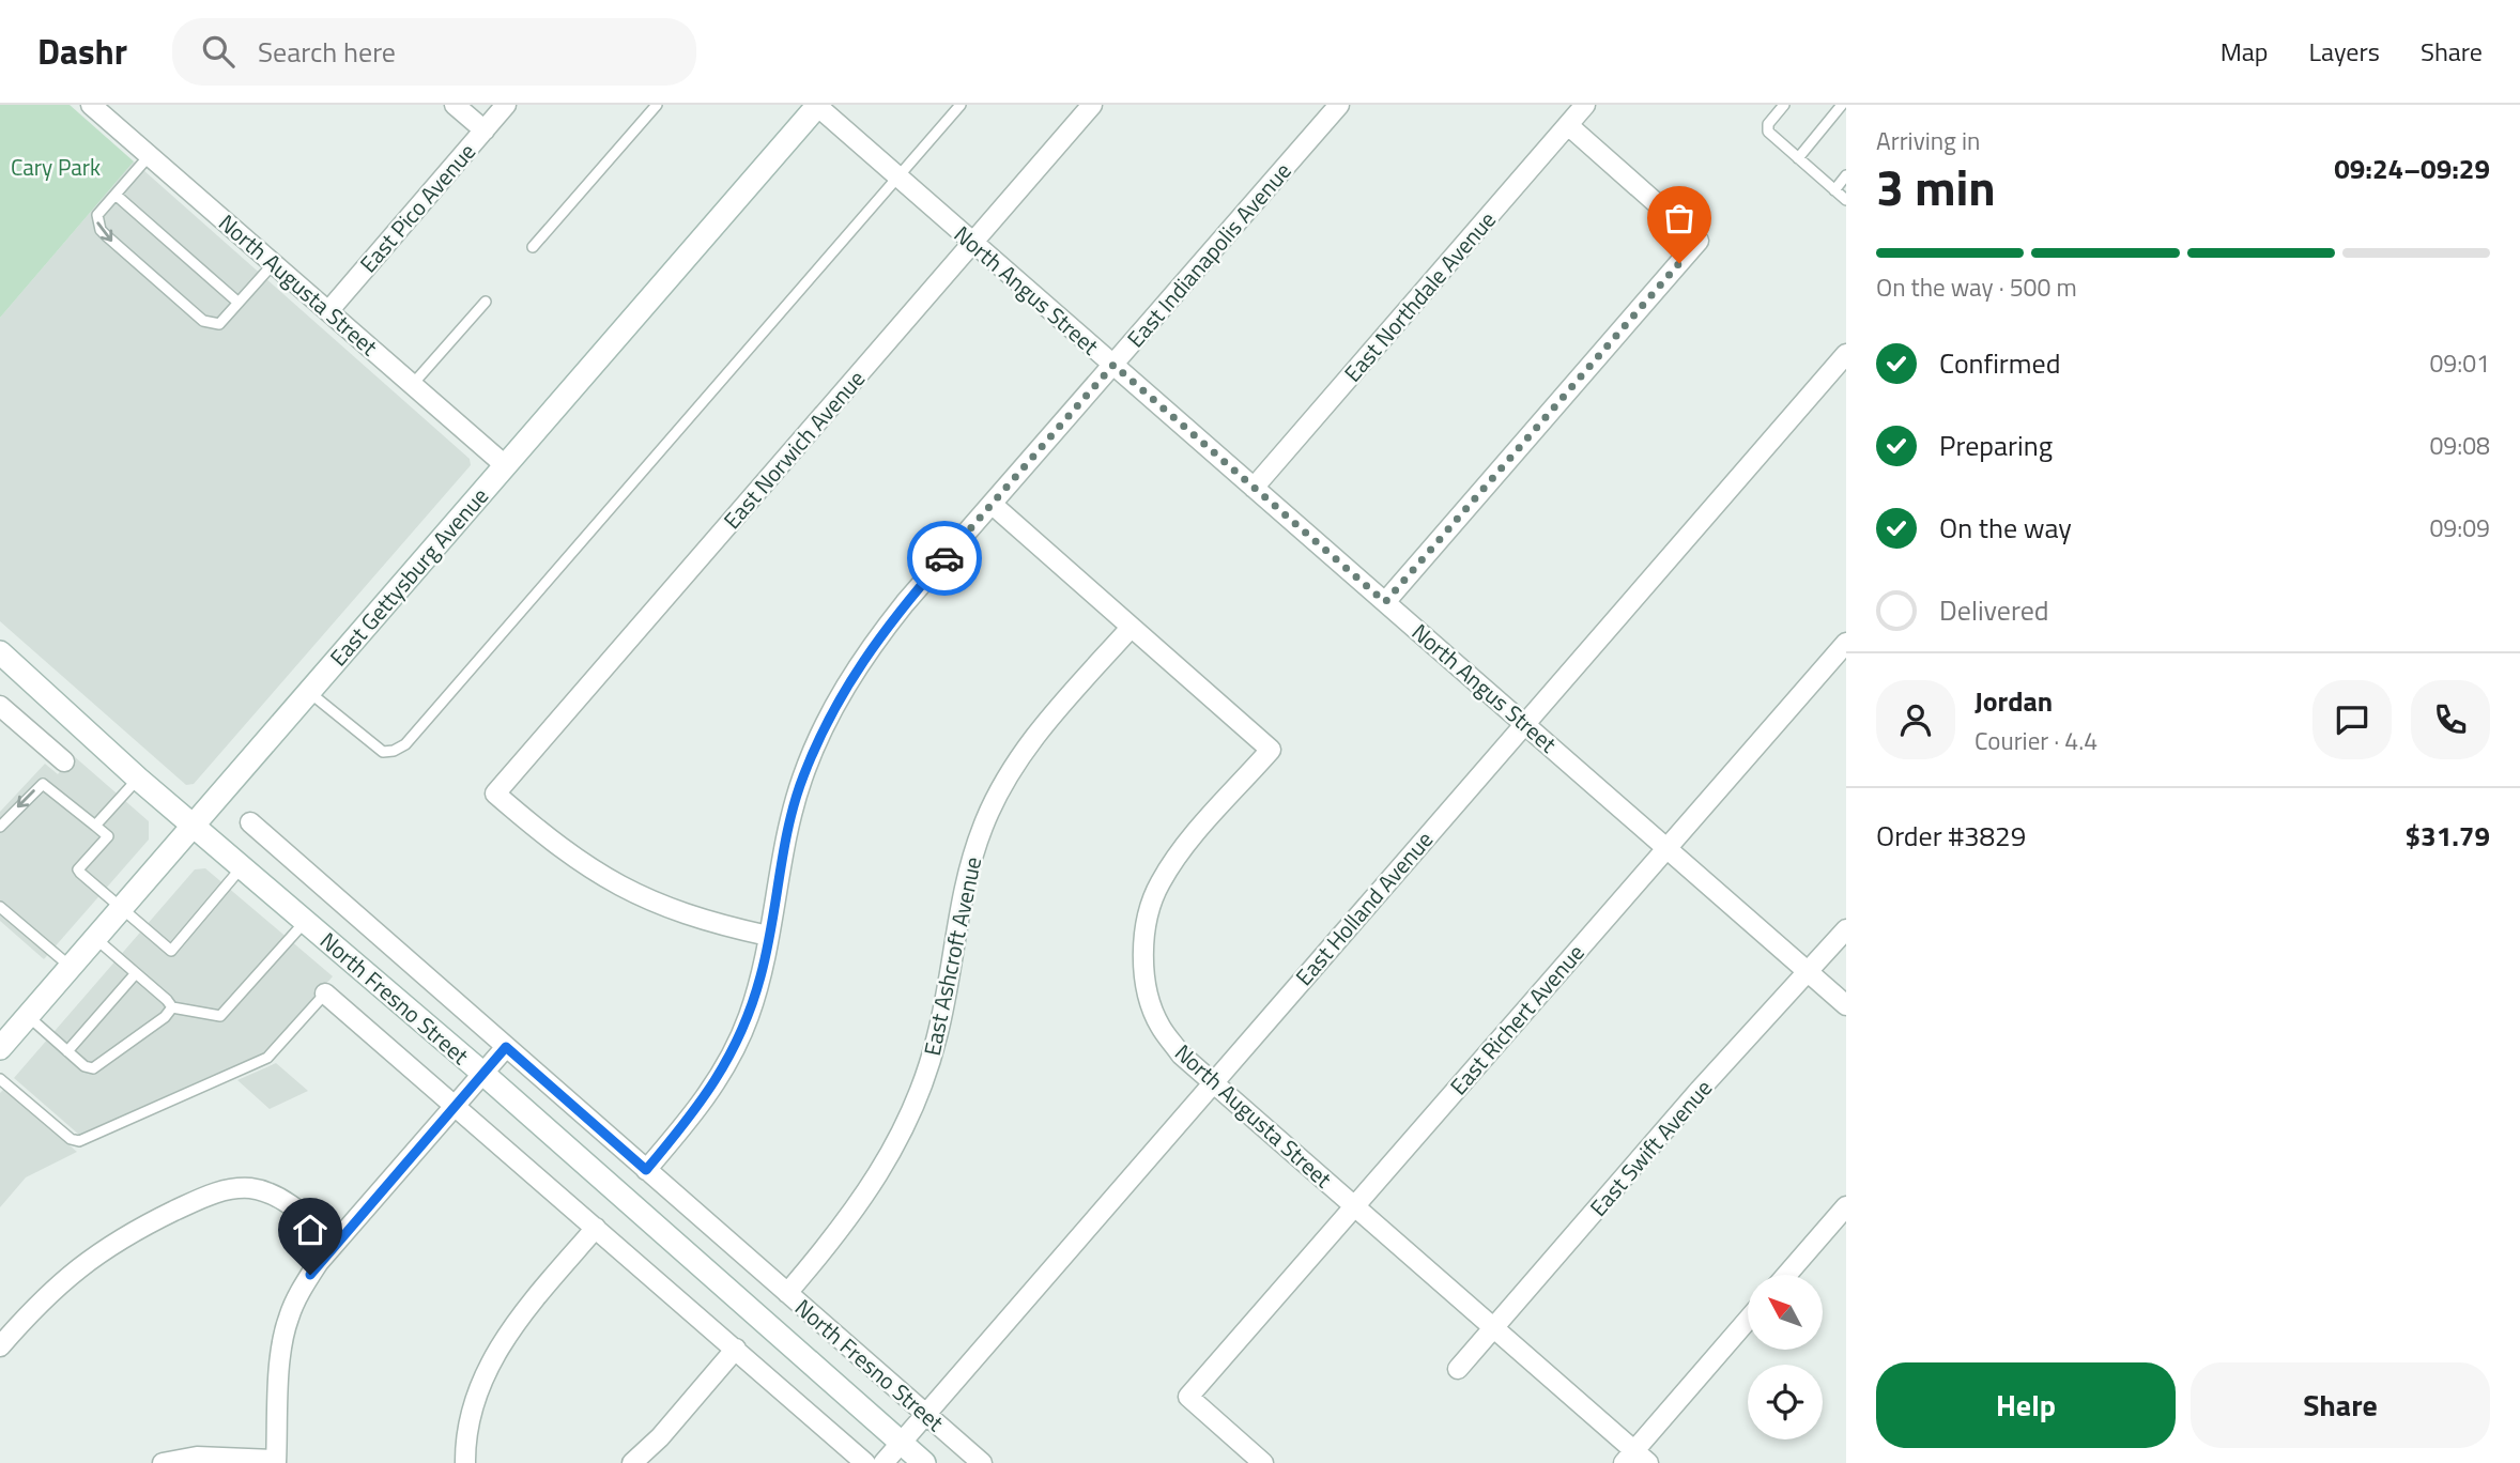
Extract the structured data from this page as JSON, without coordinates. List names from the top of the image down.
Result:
{
  "streets": {
    "street": [
      "East Pico Avenue",
      "East Indianapolis Avenue",
      "North Augusta Street",
      "North Angus Street",
      "East Northdale Avenue",
      "East Norwich Avenue",
      "East Gettysburg Avenue",
      "East Holland Avenue",
      "East Ashcroft Avenue",
      "North Fresno Street",
      "East Richert Avenue",
      "East Swift Avenue"
    ]
  },
  "crossings": [
    ["East Pico Avenue", "North Augusta Street"],
    ["East Indianapolis Avenue", "North Augusta Street"],
    ["East Indianapolis Avenue", "North Angus Street"],
    ["East Indianapolis Avenue", "East Norwich Avenue"],
    ["East Indianapolis Avenue", "North Fresno Street"],
    ["North Augusta Street", "East Gettysburg Avenue"],
    ["North Augusta Street", "East Holland Avenue"],
    ["North Augusta Street", "East Ashcroft Avenue"],
    ["North Augusta Street", "East Richert Avenue"],
    ["North Augusta Street", "East Swift Avenue"],
    ["North Angus Street", "East Northdale Avenue"],
    ["North Angus Street", "East Norwich Avenue"],
    ["North Angus Street", "East Gettysburg Avenue"],
    ["North Angus Street", "East Holland Avenue"],
    ["North Angus Street", "East Richert Avenue"],
    ["North Angus Street", "East Swift Avenue"],
    ["East Gettysburg Avenue", "North Fresno Street"],
    ["East Holland Avenue", "North Fresno Street"],
    ["East Ashcroft Avenue", "North Fresno Street"]
  ],
  "parks": ["Cary Park"],
  "north": "top left",
  "page": {
    "header": "Dashr",
    "search": "Search here",
    "nav": ["Map", "Layers", "Share"],
    "heading": ["3 min", "Arriving in", "09:24–09:29"],
    "panel": [
      "Jordan",
      "Courier · 4.4",
      "Order #3829",
      "$31.79"
    ],
    "bar": "On the way · 500 m",
    "list": [
      ["Confirmed", "09:01"],
      ["Preparing", "09:08"],
      ["On the way", "09:09"],
      "Delivered"
    ],
    "buttons": ["Help", "Share"]
  }
}
